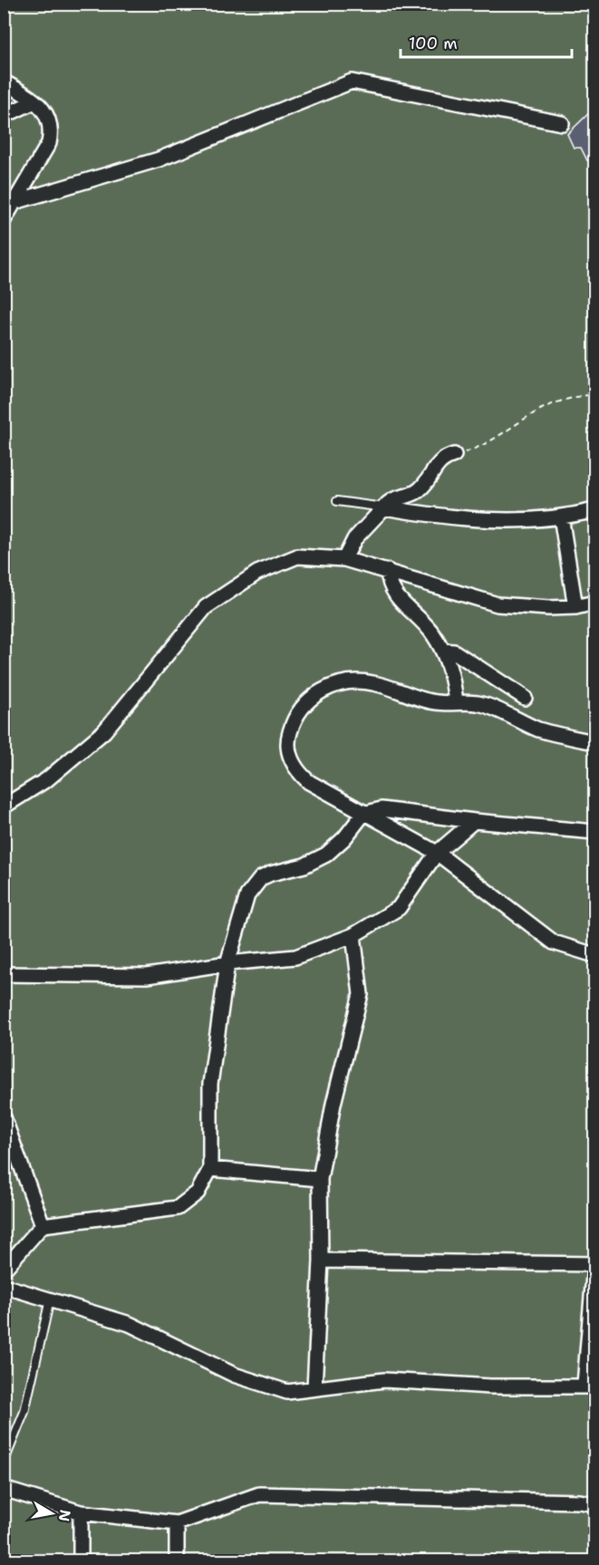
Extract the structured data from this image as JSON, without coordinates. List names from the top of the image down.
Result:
{
  "scale_bar": "100 m",
  "north": "right"
}
